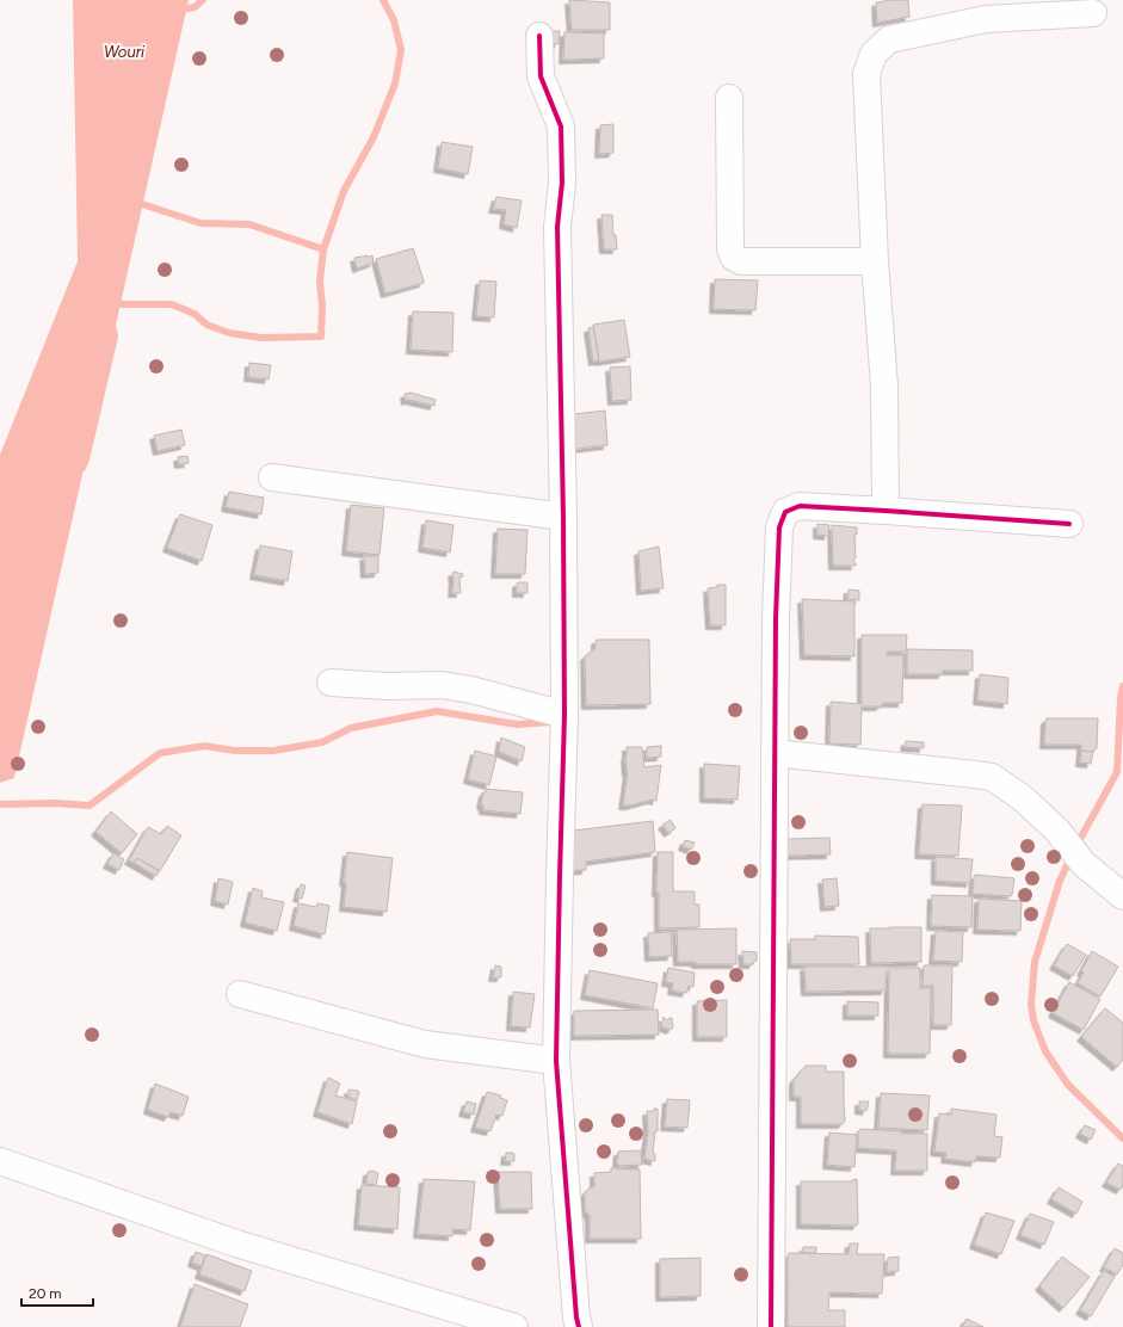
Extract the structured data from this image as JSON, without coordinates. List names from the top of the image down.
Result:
{
  "water": ["Wouri"],
  "scale_bar": "20 m"
}
